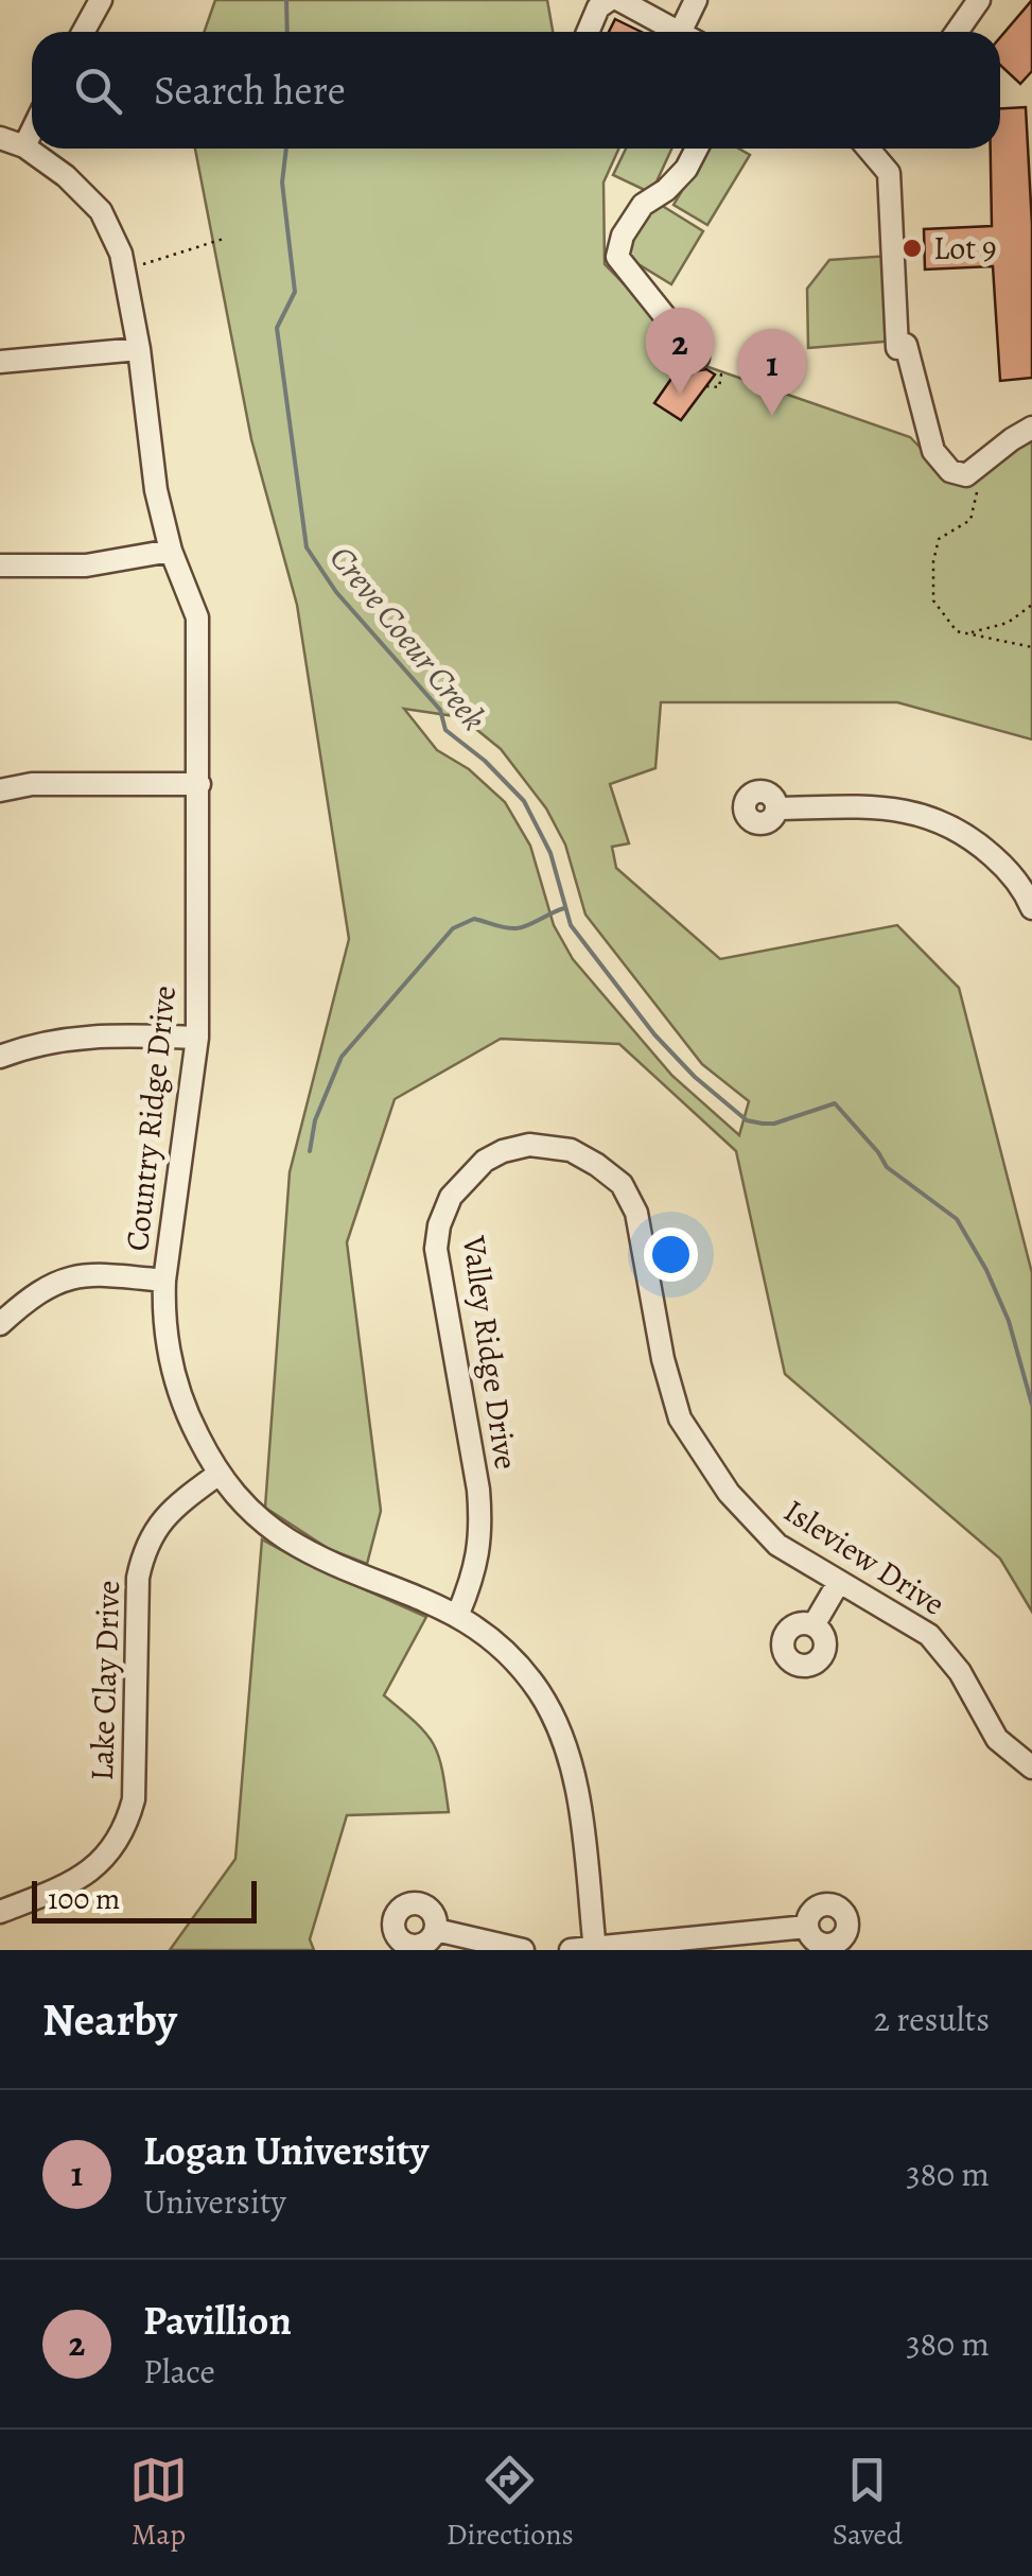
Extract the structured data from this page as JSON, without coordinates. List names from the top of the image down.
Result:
{
  "streets": {
    "street": [
      "Country Ridge Drive",
      "Valley Ridge Drive",
      "Isleview Drive",
      "Lake Clay Drive"
    ]
  },
  "crossings": [
    ["Country Ridge Drive", "Valley Ridge Drive"],
    ["Country Ridge Drive", "Lake Clay Drive"],
    ["Valley Ridge Drive", "Isleview Drive"]
  ],
  "water": ["Creve Coeur Creek"],
  "places": ["Lot 9"],
  "scale_bar": "100 m",
  "page": {
    "search": "Search here",
    "pins": ["2", "1"],
    "scale": "100 m",
    "heading": ["Nearby", "2 results"],
    "list": [
      {
        "mark": "1",
        "name": "Logan University",
        "note": "University",
        "value": "380 m"
      },
      {
        "mark": "2",
        "name": "Pavillion",
        "note": "Place",
        "value": "380 m"
      }
    ],
    "nav": ["Map", "Directions", "Saved"]
  }
}
